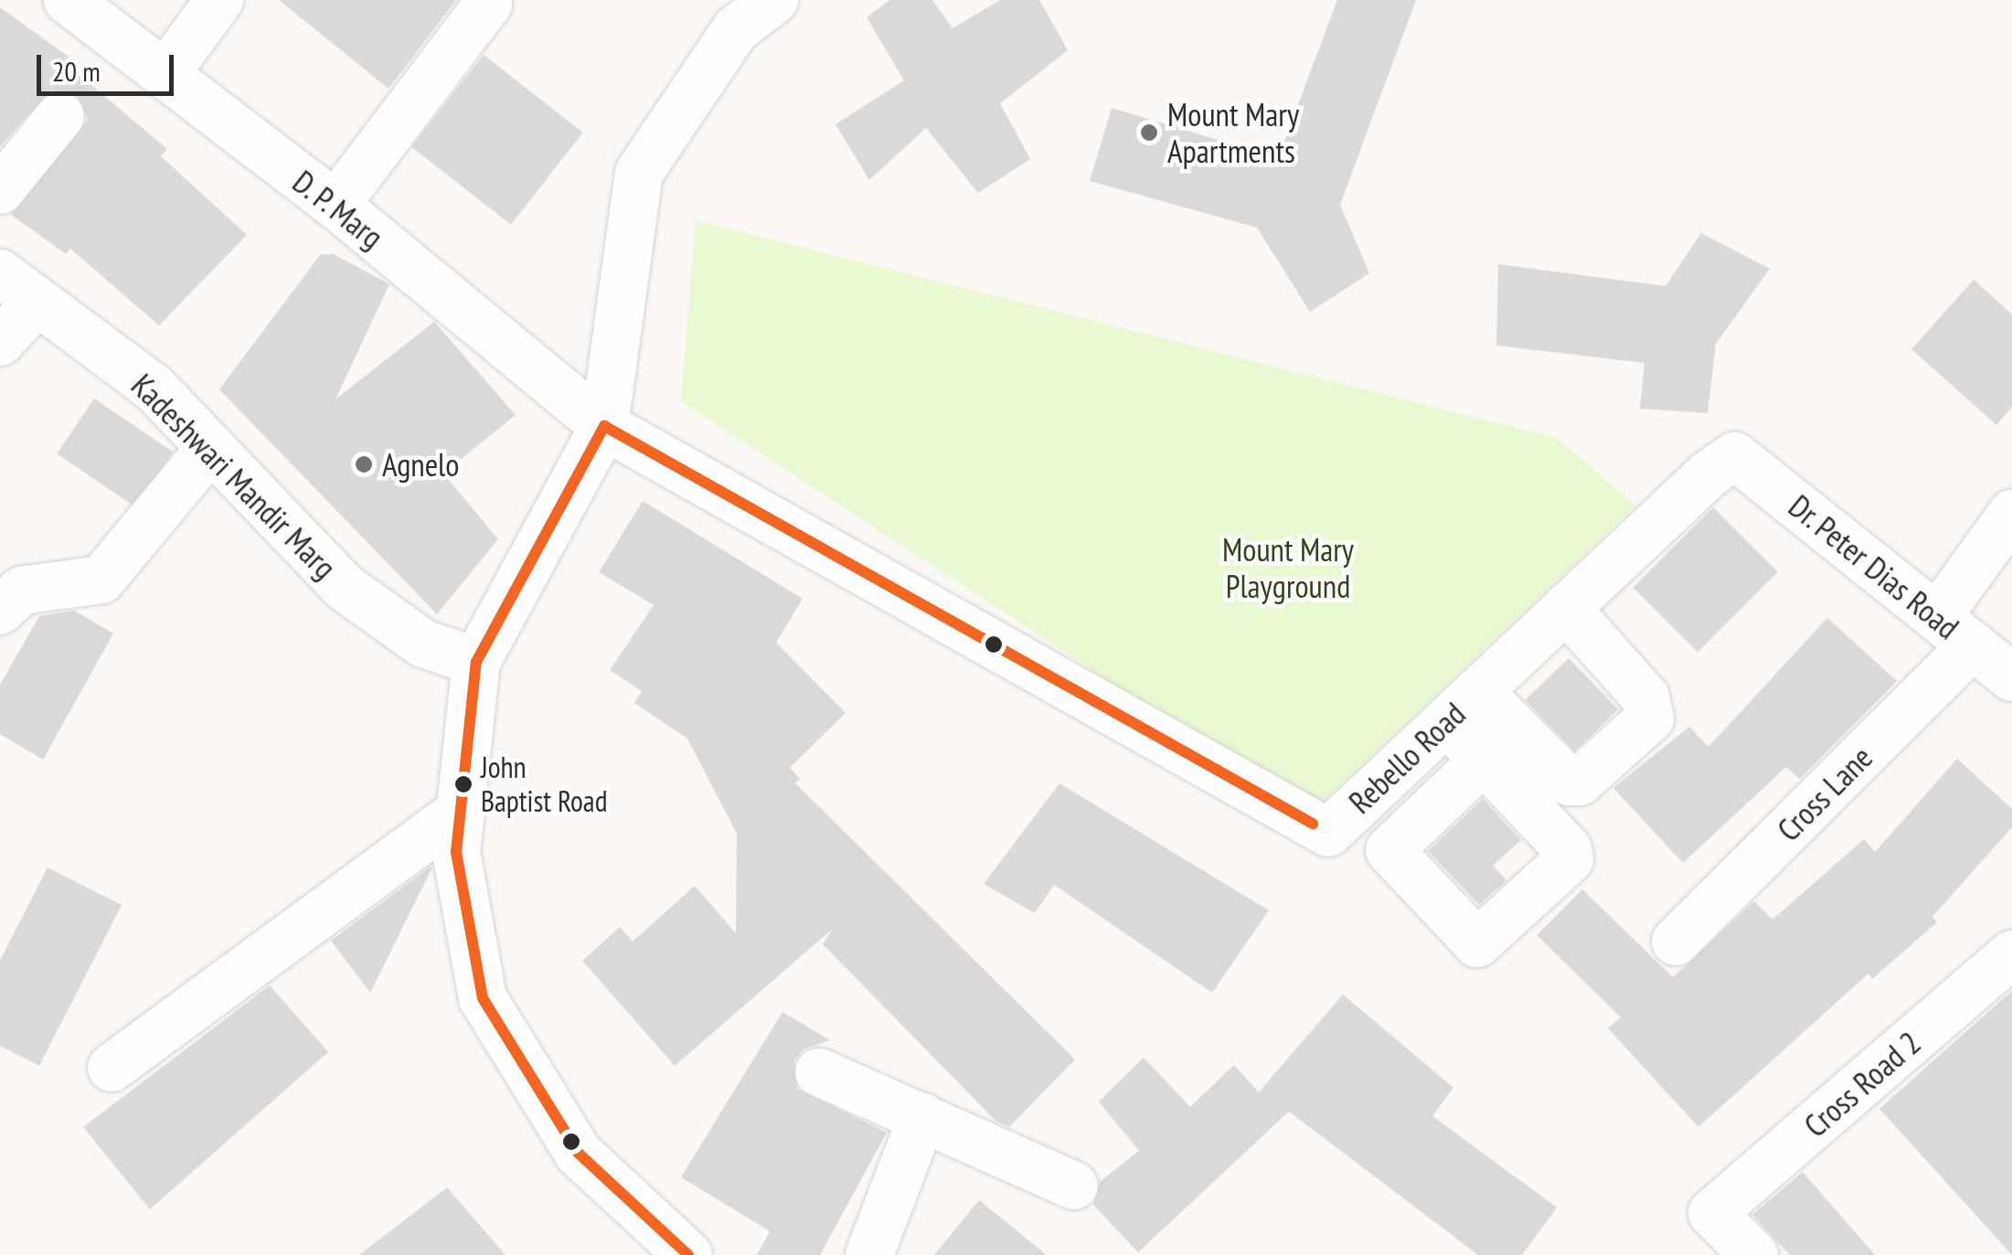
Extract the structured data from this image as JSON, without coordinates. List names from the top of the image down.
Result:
{
  "streets": {
    "street": [
      "D. P. Marg",
      "Kadeshwari Mandir Marg",
      "Dr. Peter Dias Road",
      "Rebello Road",
      "Cross Lane",
      "Cross Road 2"
    ]
  },
  "crossings": [
    ["D. P. Marg", "Rebello Road"],
    ["Dr. Peter Dias Road", "Rebello Road"],
    ["Dr. Peter Dias Road", "Cross Lane"]
  ],
  "parks": ["Mount Mary Playground"],
  "places": ["Mount Mary Apartments", "Agnelo", "John Baptist Road"],
  "scale_bar": "20 m"
}
